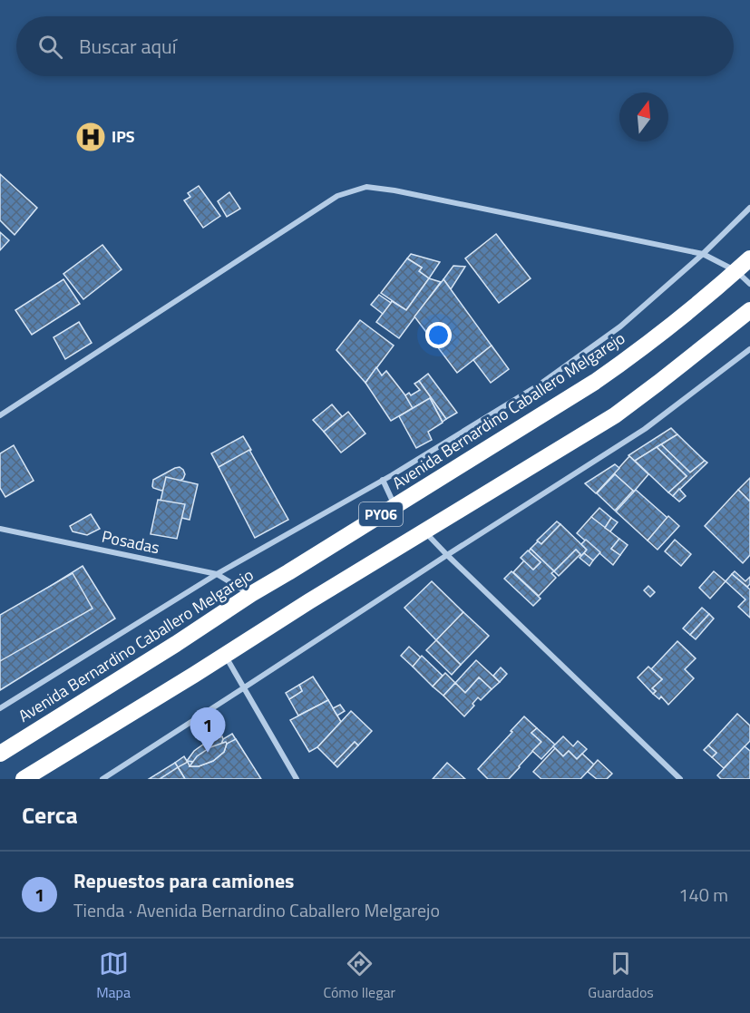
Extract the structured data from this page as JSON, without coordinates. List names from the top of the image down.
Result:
{
  "streets": {
    "highway": ["Avenida Bernardino Caballero Melgarejo", "PY06"],
    "street": ["Posadas"]
  },
  "crossings": [
    ["Avenida Bernardino Caballero Melgarejo", "Posadas"]
  ],
  "places": {
    "hospital": ["IPS"]
  },
  "north": "top",
  "page": {
    "search": "Buscar aquí",
    "pins": "1",
    "heading": "Cerca",
    "list": [
      {
        "mark": "1",
        "name": "Repuestos para camiones",
        "note": "Tienda · Avenida Bernardino Caballero Melgarejo",
        "value": "140 m"
      }
    ],
    "nav": ["Mapa", "Cómo llegar", "Guardados"]
  }
}
